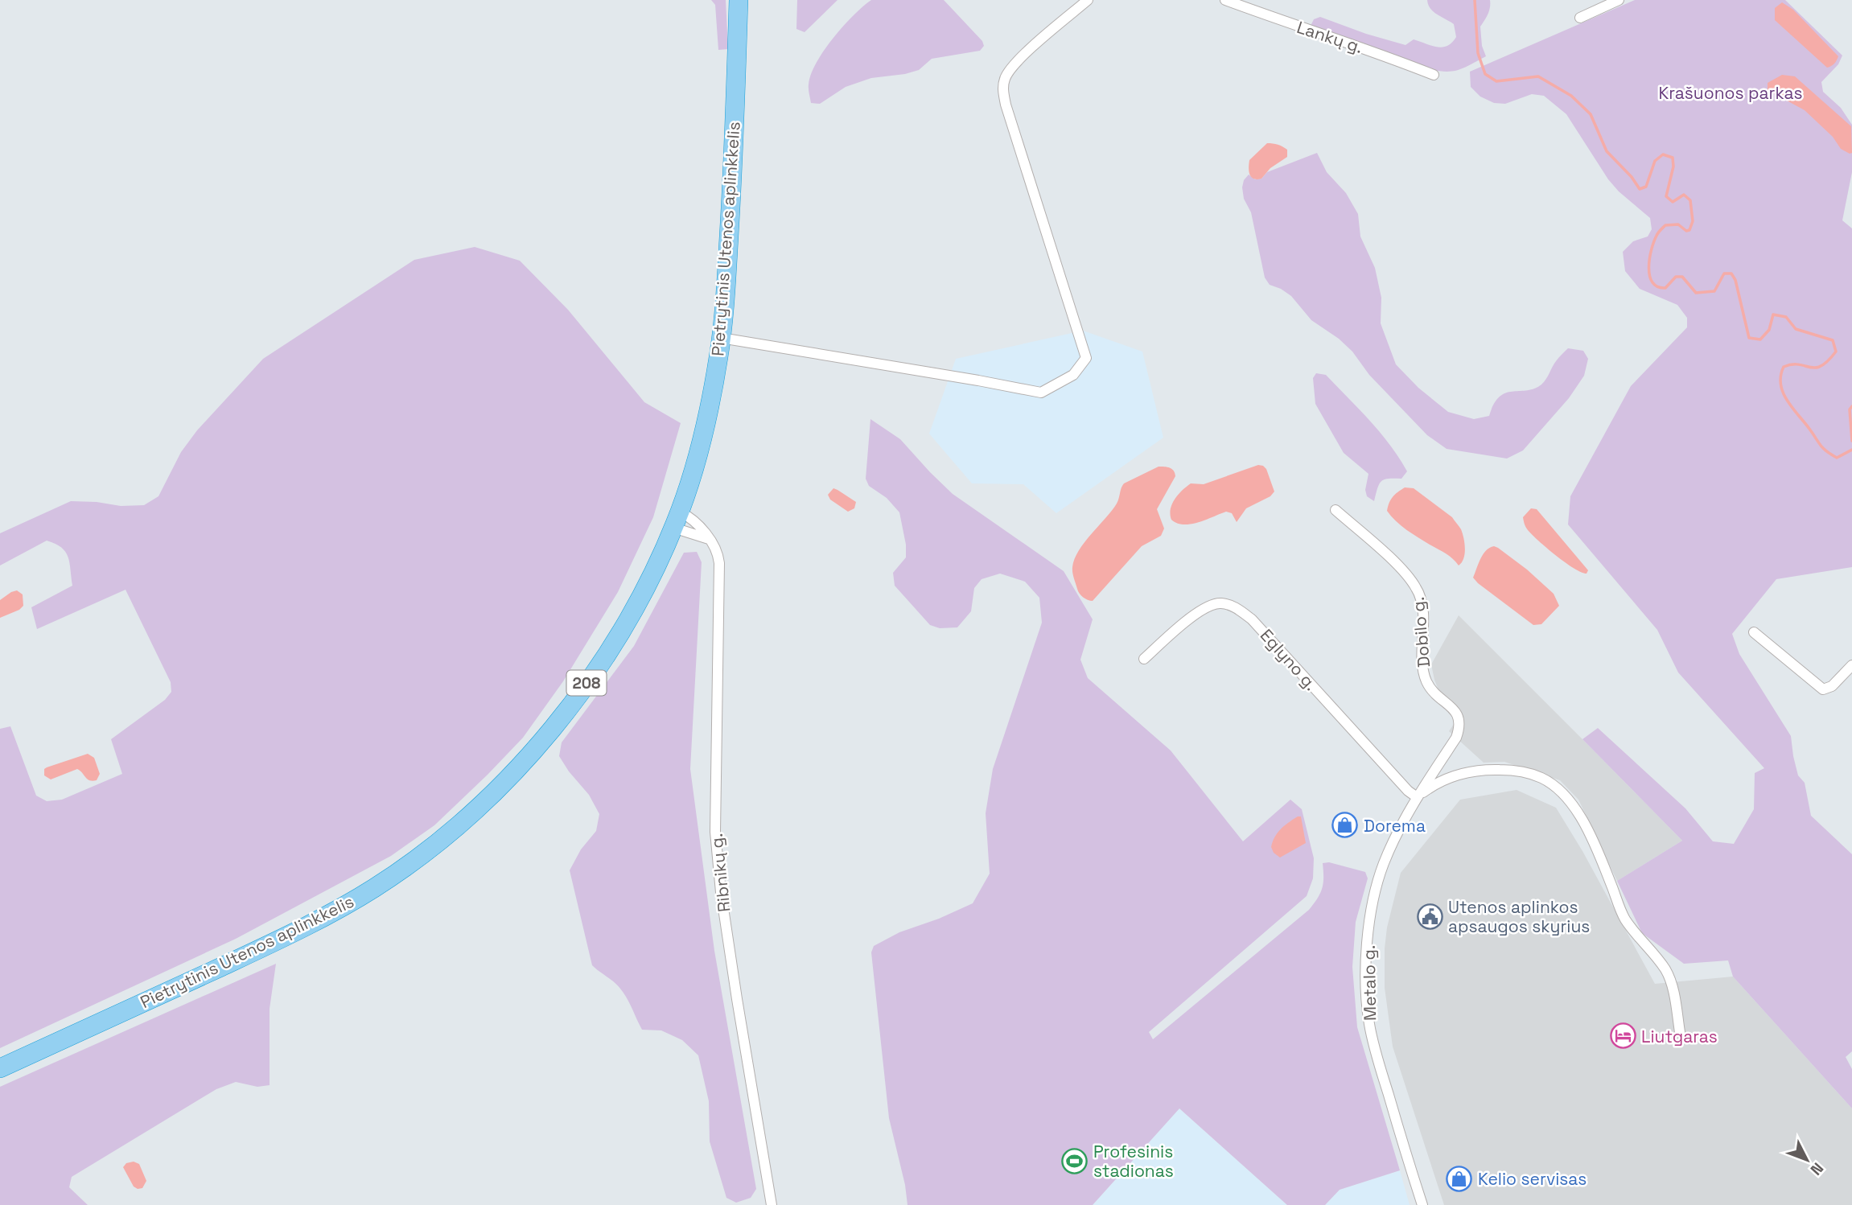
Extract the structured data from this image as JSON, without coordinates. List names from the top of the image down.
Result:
{
  "streets": {
    "highway": ["Pietrytinis Utenos aplinkkelis", "208"],
    "street": [
      "Lankų g.",
      "Dobilo g.",
      "Eglyno g.",
      "Ribnikų g.",
      "Metalo g."
    ]
  },
  "crossings": [
    ["Dobilo g.", "Eglyno g."],
    ["Dobilo g.", "Metalo g."],
    ["Eglyno g.", "Metalo g."]
  ],
  "parks": ["Krašuonos parkas"],
  "places": {
    "shop": ["Dorema", "Kelio servisas"],
    "public building": ["Utenos aplinkos apsaugos skyrius"],
    "hotel": ["Liutgaras"],
    "sports": ["Profesinis stadionas"]
  },
  "north": "bottom right"
}
